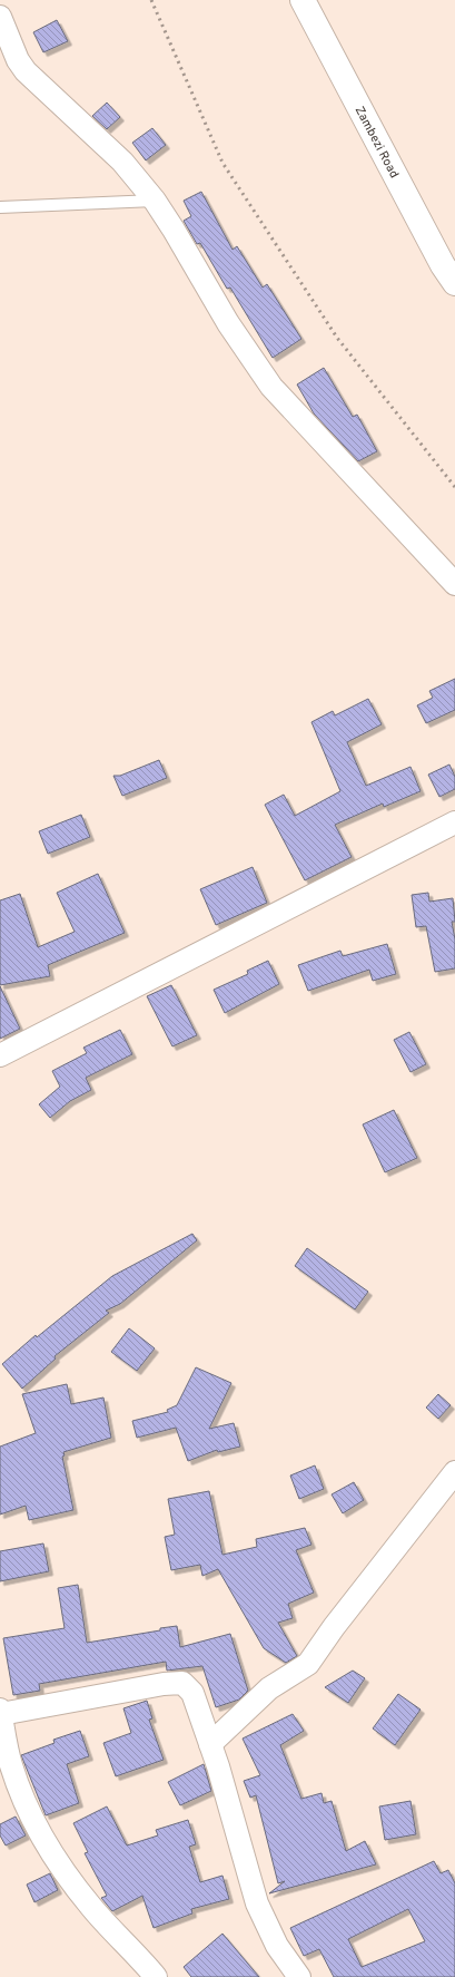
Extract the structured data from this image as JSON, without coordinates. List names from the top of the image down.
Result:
{
  "streets": {
    "main road": ["Zambezi Road"]
  }
}
